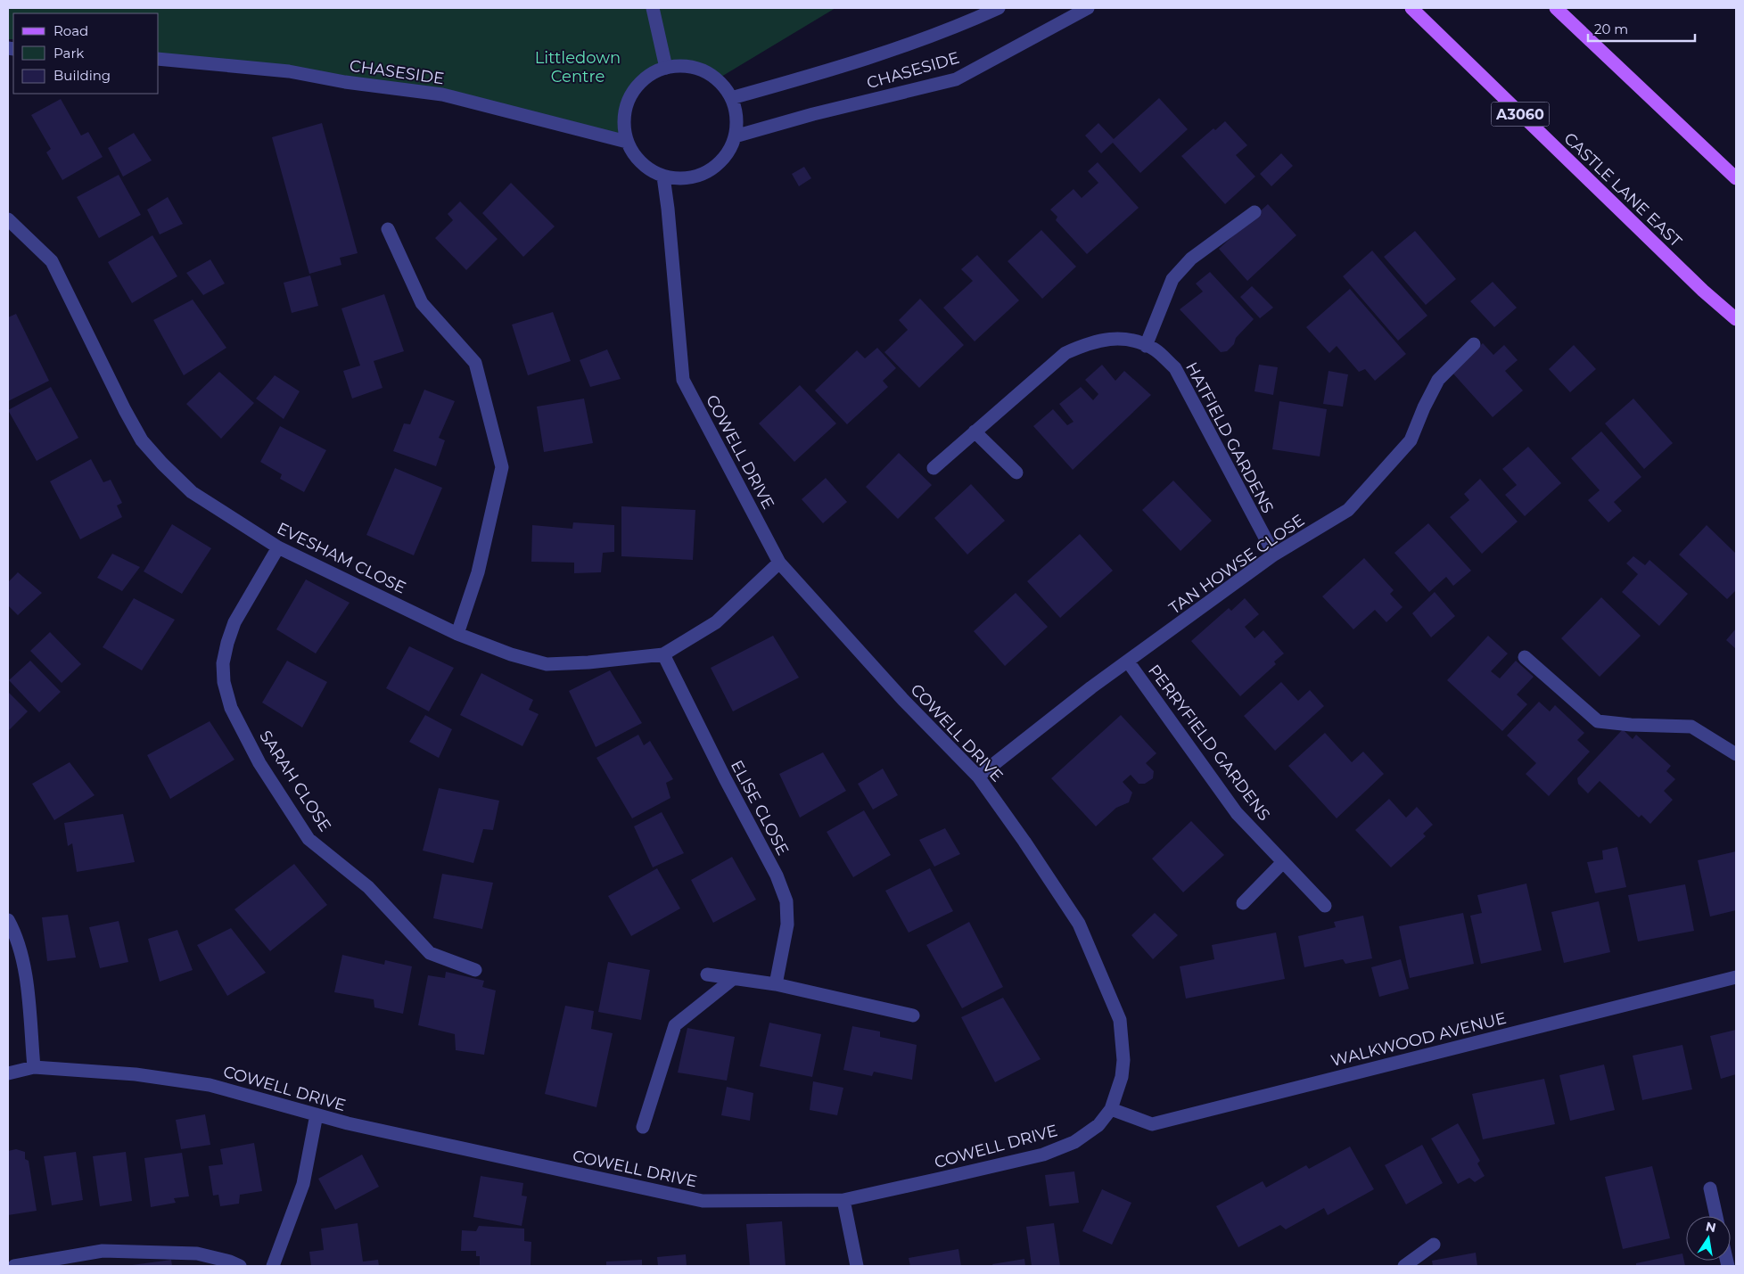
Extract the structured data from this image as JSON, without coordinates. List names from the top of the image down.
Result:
{
  "streets": {
    "main road": ["A3060", "CASTLE LANE EAST"],
    "street": [
      "CHASESIDE",
      "HATFIELD GARDENS",
      "COWELL DRIVE",
      "EVESHAM CLOSE",
      "TAN HOWSE CLOSE",
      "PERRYFIELD GARDENS",
      "SARAH CLOSE",
      "ELISE CLOSE",
      "WALKWOOD AVENUE"
    ]
  },
  "crossings": [
    ["CHASESIDE", "COWELL DRIVE"],
    ["HATFIELD GARDENS", "TAN HOWSE CLOSE"],
    ["COWELL DRIVE", "EVESHAM CLOSE"],
    ["COWELL DRIVE", "TAN HOWSE CLOSE"],
    ["COWELL DRIVE", "WALKWOOD AVENUE"],
    ["EVESHAM CLOSE", "SARAH CLOSE"],
    ["EVESHAM CLOSE", "ELISE CLOSE"],
    ["TAN HOWSE CLOSE", "PERRYFIELD GARDENS"]
  ],
  "parks": ["Littledown Centre"],
  "legend": ["Road", "Park", "Building"],
  "scale_bar": "20 m",
  "north": "top"
}
